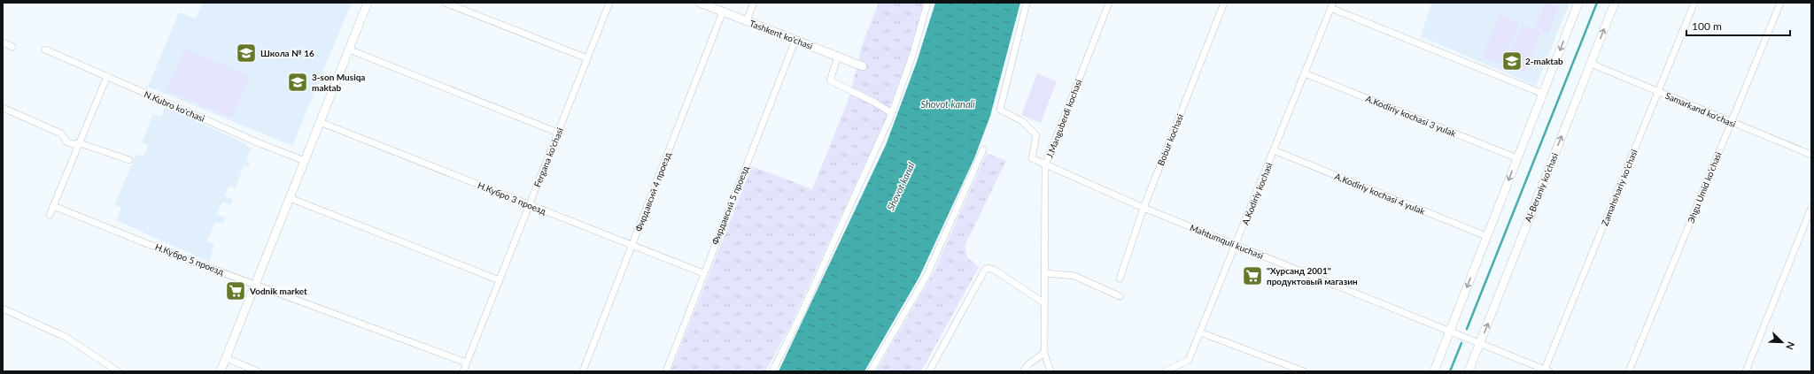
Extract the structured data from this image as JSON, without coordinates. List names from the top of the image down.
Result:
{
  "streets": {
    "main road": ["Tashkent ko'chasi", "Al-Beruniy ko’chasi"],
    "street": [
      "N.Kubro ko'chasi",
      "Samarkand ko'chasi",
      "A.Kodiriy kochasi 3 yulak",
      "J.Manguberdi kochasi",
      "Bobur kochasi",
      "Fergana ko'chasi",
      "Zamahshariy ko'chasi",
      "Эhgu Umid ko’chasi",
      "Фирдавсий 4 проезд",
      "A.Kodiriy kochasi",
      "A.Kodiriy kochasi 4 yulak",
      "Н.Кубро 3 проезд",
      "Фирдавсий 5 проезд",
      "Mahtumquli kuchasi",
      "Н.Кубро 5 проезд"
    ]
  },
  "crossings": [
    ["Tashkent ko'chasi", "Фирдавсий 4 проезд"],
    ["Tashkent ko'chasi", "Фирдавсий 5 проезд"],
    ["Samarkand ko'chasi", "Al-Beruniy ko’chasi"],
    ["Samarkand ko'chasi", "Zamahshariy ko'chasi"],
    ["Samarkand ko'chasi", "Эhgu Umid ko’chasi"],
    ["A.Kodiriy kochasi 3 yulak", "A.Kodiriy kochasi"],
    ["J.Manguberdi kochasi", "Mahtumquli kuchasi"],
    ["Bobur kochasi", "Mahtumquli kuchasi"],
    ["Fergana ko'chasi", "Н.Кубро 3 проезд"],
    ["Fergana ko'chasi", "Н.Кубро 5 проезд"],
    ["Al-Beruniy ko’chasi", "Mahtumquli kuchasi"],
    ["Zamahshariy ko'chasi", "Mahtumquli kuchasi"],
    ["Фирдавсий 4 проезд", "Н.Кубро 3 проезд"],
    ["A.Kodiriy kochasi", "A.Kodiriy kochasi 4 yulak"],
    ["A.Kodiriy kochasi", "Mahtumquli kuchasi"],
    ["Н.Кубро 3 проезд", "Фирдавсий 5 проезд"]
  ],
  "water": ["Shovot kanali", "Shovot kanal"],
  "places": {
    "school or university": ["Школа № 16", "2-maktab", "3-son Musiqa maktab"],
    "supermarket": ["\"Хурсанд 2001\" продуктовый магазин", "Vodnik market"]
  },
  "scale_bar": "100 m",
  "north": "bottom right"
}
